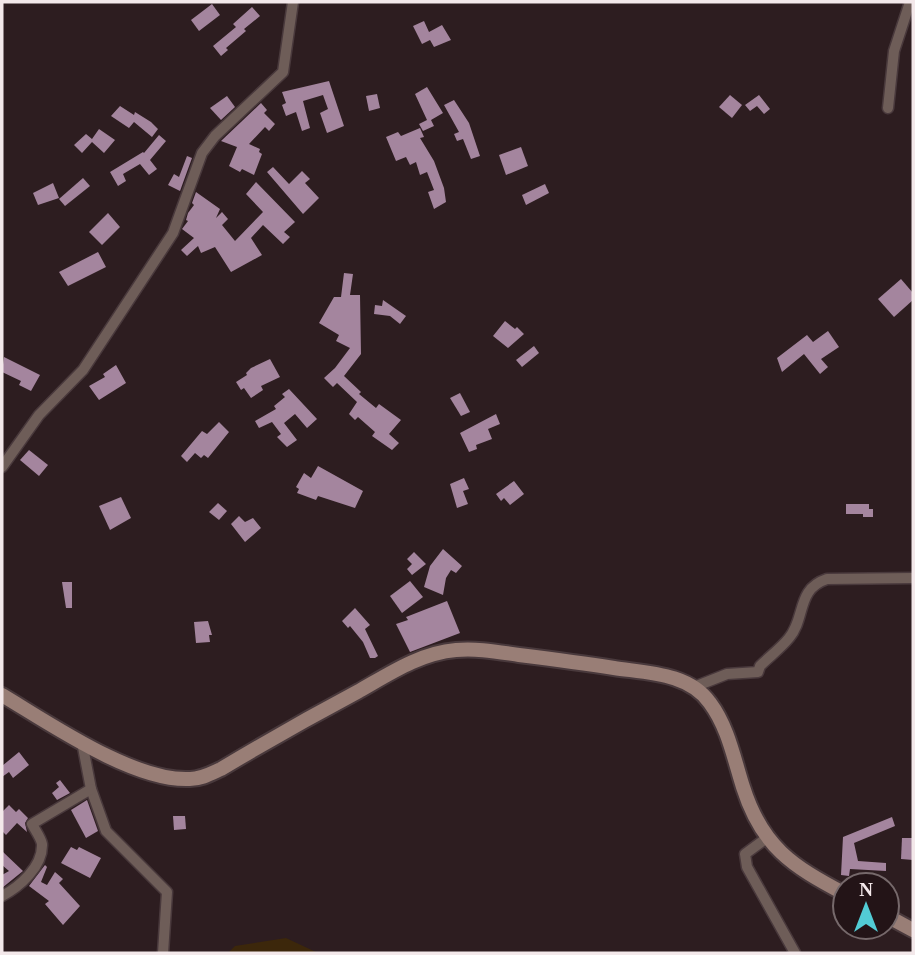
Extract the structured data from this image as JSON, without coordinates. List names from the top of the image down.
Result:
{
  "north": "top"
}
